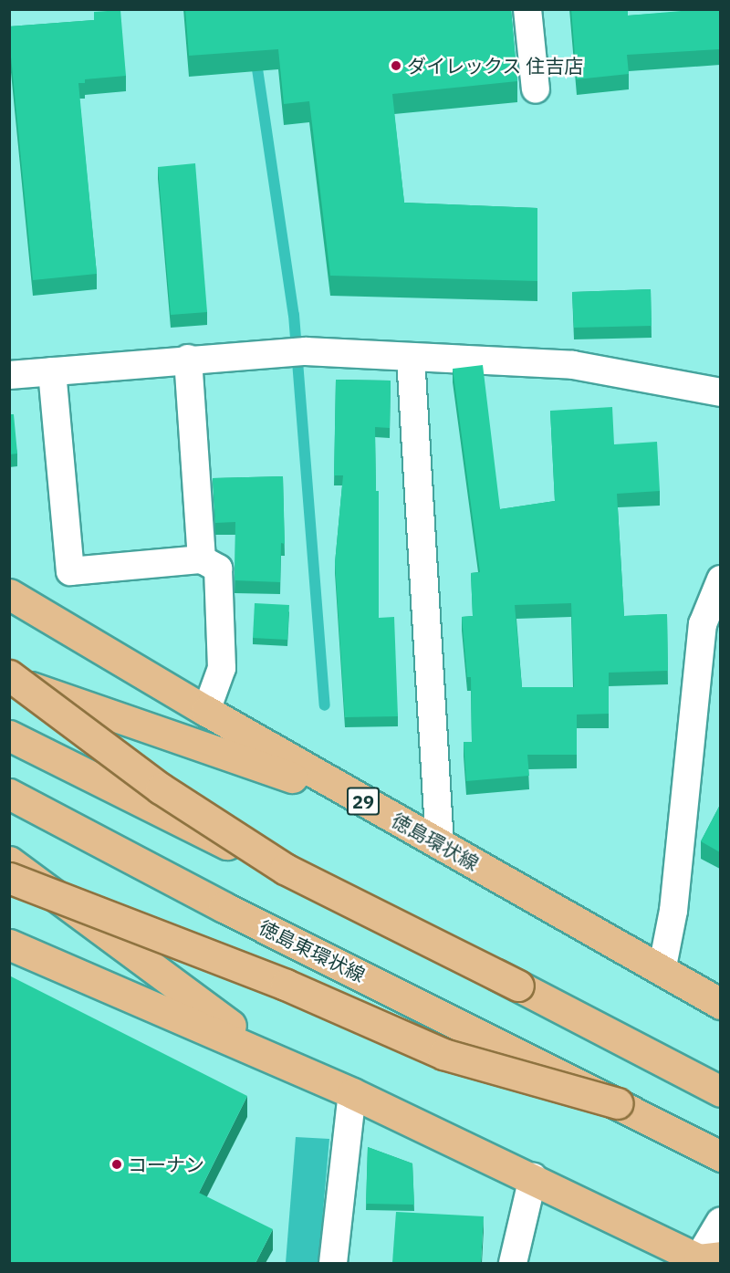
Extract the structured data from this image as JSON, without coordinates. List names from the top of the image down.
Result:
{
  "streets": {
    "main road": ["29", "徳島環状線", "徳島東環状線"]
  },
  "places": ["ダイレックス 住吉店", "コーナン"]
}
